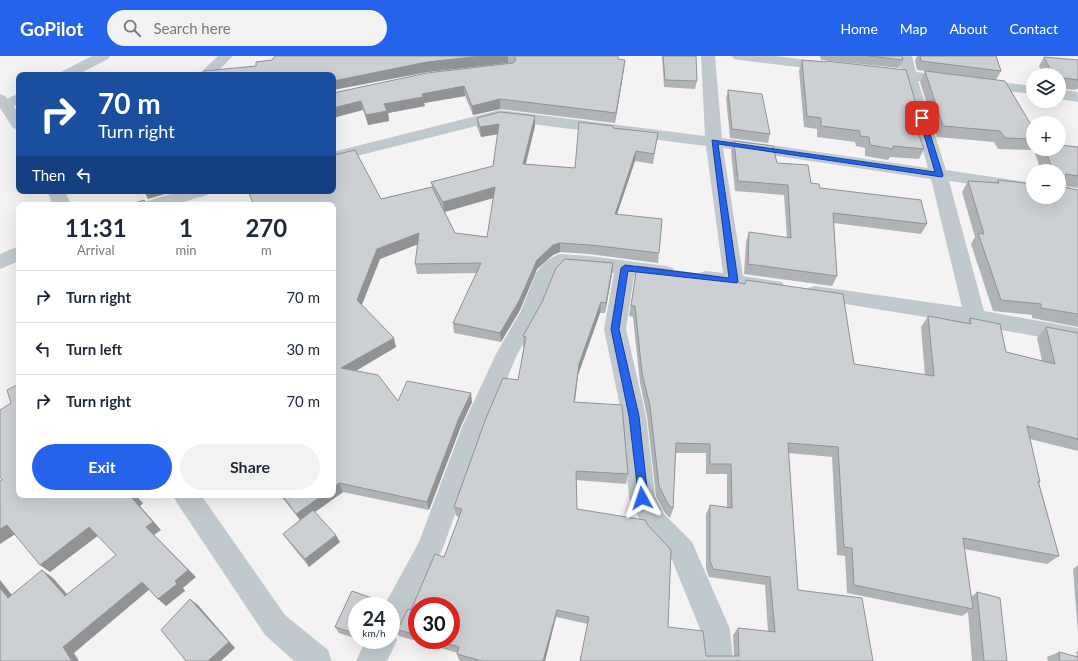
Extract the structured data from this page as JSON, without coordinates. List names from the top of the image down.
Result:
{
  "page": {
    "header": "GoPilot",
    "search": "Search here",
    "nav": [
      "Home",
      "Map",
      "About",
      "Contact"
    ],
    "map_buttons": ["+", "−"],
    "turn": ["70 m", "Turn right"],
    "then": "Then",
    "eta": [
      "11:31",
      "Arrival",
      "1",
      "min",
      "270",
      "m"
    ],
    "list": [
      {
        "name": "Turn right",
        "value": "70 m"
      },
      {
        "name": "Turn left",
        "value": "30 m"
      },
      {
        "name": "Turn right",
        "value": "70 m"
      }
    ],
    "buttons": ["Exit", "Share"],
    "speed": "24 km/h",
    "limit": "30"
  }
}
